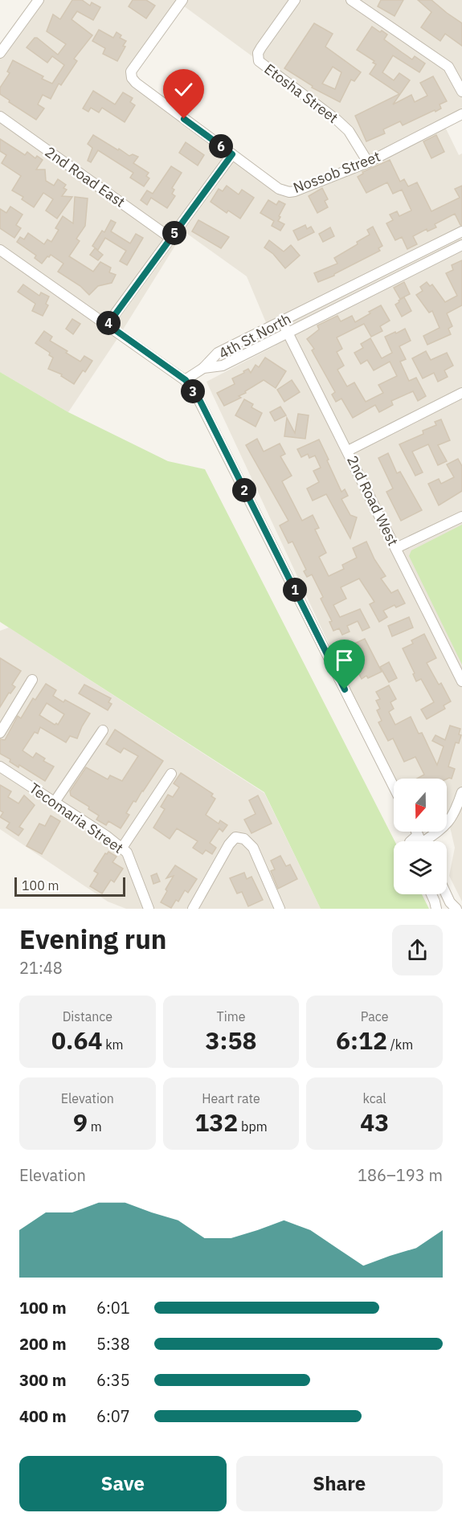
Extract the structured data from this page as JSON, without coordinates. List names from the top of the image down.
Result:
{
  "streets": {
    "street": [
      "Etosha Street",
      "Nossob Street",
      "2nd Road East",
      "4th St North",
      "2nd Road West",
      "Tecomaria Street"
    ]
  },
  "crossings": [
    ["Etosha Street", "Nossob Street"],
    ["4th St North", "2nd Road West"]
  ],
  "scale_bar": "100 m",
  "north": "bottom",
  "page": {
    "pins": [
      "6",
      "5",
      "4",
      "3",
      "2",
      "1"
    ],
    "scale": "100 m",
    "heading": ["Evening run", "21:48"],
    "stats": [
      ["Distance", "0.64 km"],
      ["Time", "3:58"],
      ["Pace", "6:12 /km"],
      ["Elevation", "9 m"],
      ["Heart rate", "132 bpm"],
      ["kcal", "43"]
    ],
    "chart": ["Elevation", "186–193 m"],
    "list": [
      {
        "name": "100 m",
        "note": "6:01"
      },
      {
        "name": "200 m",
        "note": "5:38"
      },
      {
        "name": "300 m",
        "note": "6:35"
      },
      {
        "name": "400 m",
        "note": "6:07"
      }
    ],
    "buttons": ["Save", "Share"]
  }
}
